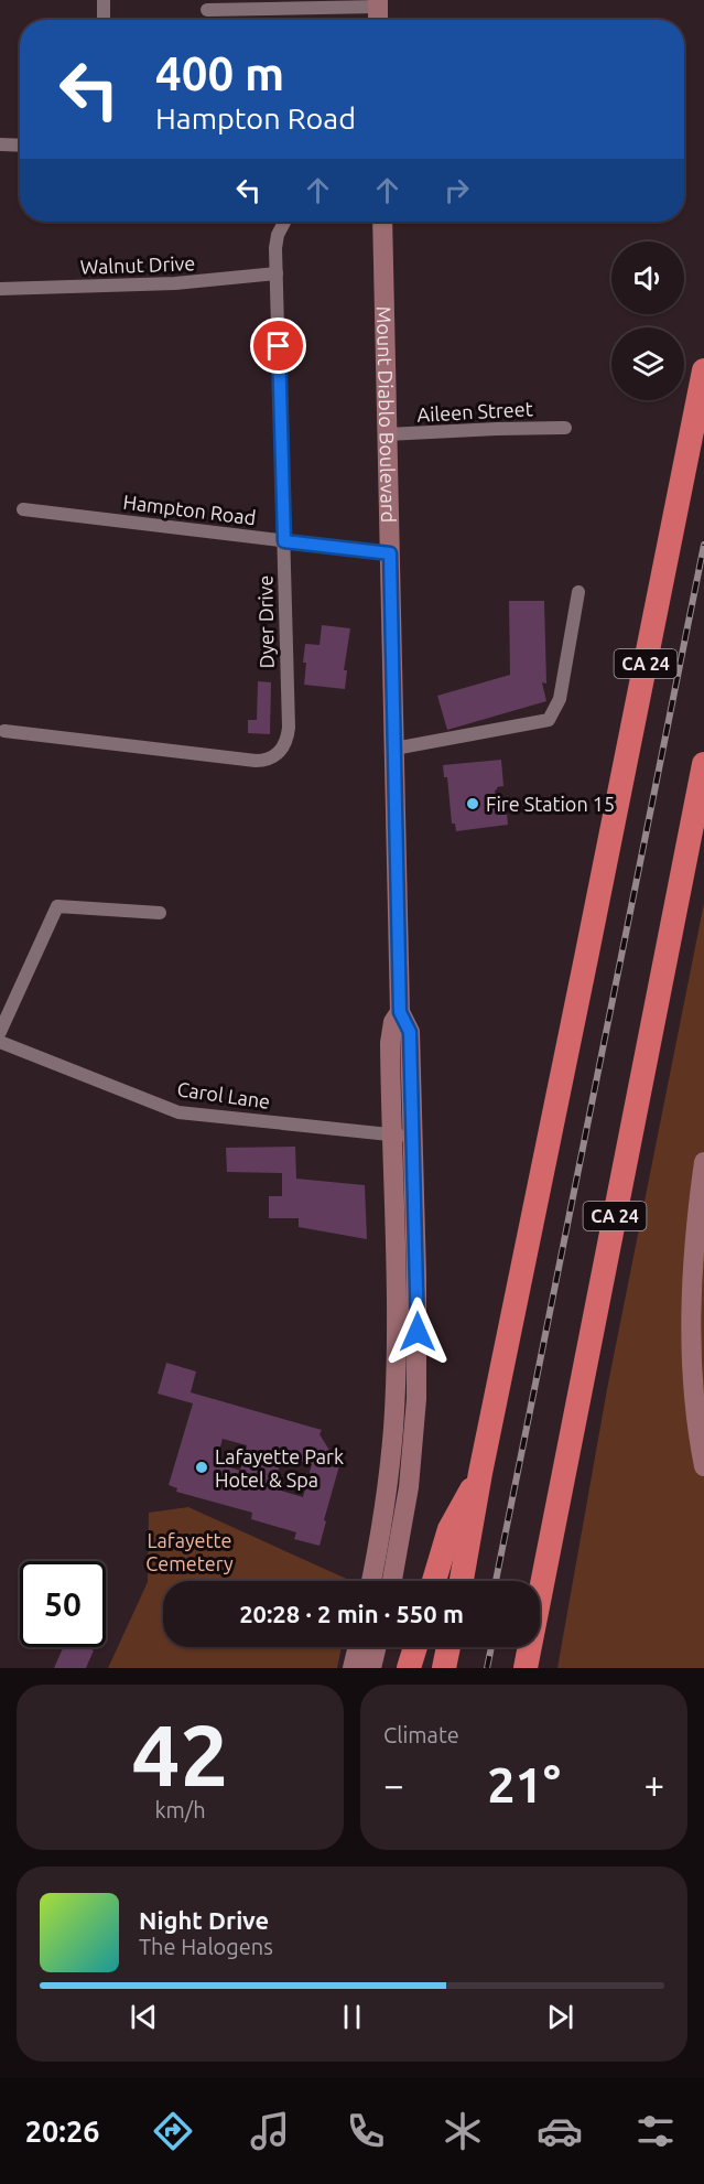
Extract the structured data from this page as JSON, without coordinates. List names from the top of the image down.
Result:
{
  "streets": {
    "highway": ["CA 24"],
    "main road": ["Mount Diablo Boulevard"],
    "street": [
      "Walnut Drive",
      "Aileen Street",
      "Hampton Road",
      "Dyer Drive",
      "Carol Lane"
    ]
  },
  "crossings": [
    ["Walnut Drive", "Dyer Drive"],
    ["Aileen Street", "Mount Diablo Boulevard"],
    ["Mount Diablo Boulevard", "Hampton Road"],
    ["Mount Diablo Boulevard", "Carol Lane"],
    ["Hampton Road", "Dyer Drive"]
  ],
  "parks": ["Lafayette Cemetery"],
  "places": ["Fire Station 15", "Lafayette Park Hotel & Spa"],
  "page": {
    "turn": ["400 m", "Hampton Road"],
    "limit": "50",
    "trip": "20:28 · 2 min · 550 m",
    "tile": [
      ["42", "km/h"],
      "Climate"
    ],
    "heat": ["−", "21°", "+"],
    "song": ["Night Drive", "The Halogens"],
    "tabs": "20:26"
  }
}
